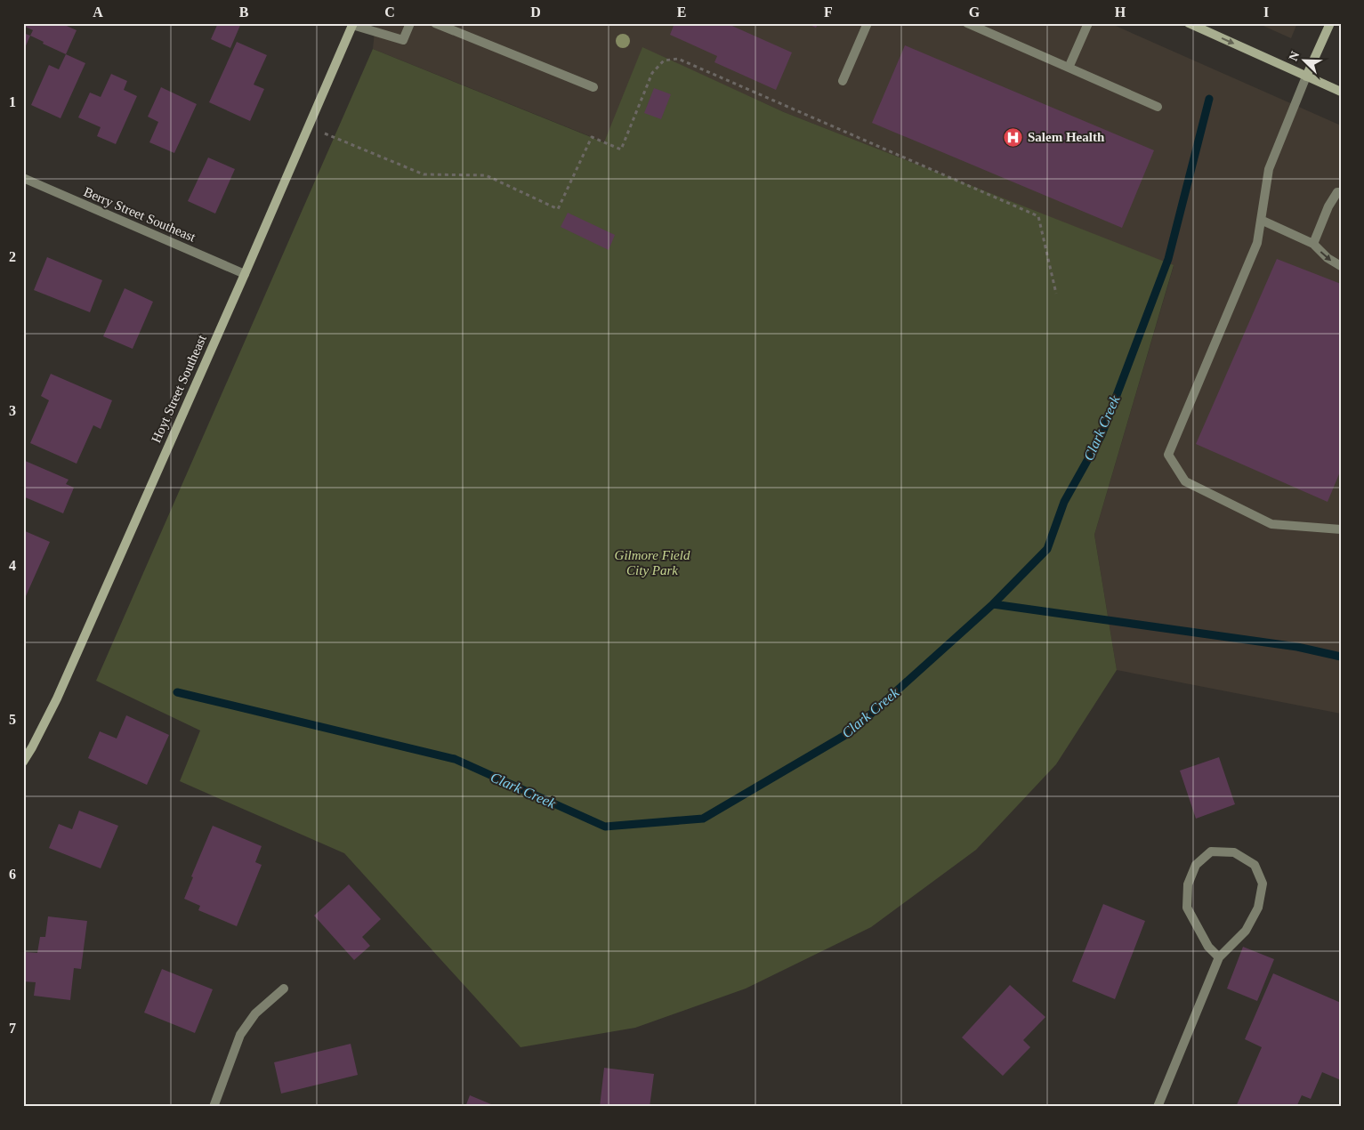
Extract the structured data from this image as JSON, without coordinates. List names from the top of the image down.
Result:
{
  "streets": {
    "street": ["Berry Street Southeast", "Hoyt Street Southeast"]
  },
  "crossings": [
    ["Berry Street Southeast", "Hoyt Street Southeast"]
  ],
  "water": ["Clark Creek"],
  "parks": ["Gilmore Field City Park"],
  "places": {
    "hospital": ["Salem Health"]
  },
  "north": "top left",
  "grid": {
    "columns": [
      "A",
      "B",
      "C",
      "D",
      "E",
      "F",
      "G",
      "H",
      "I"
    ],
    "rows": [
      "1",
      "2",
      "3",
      "4",
      "5",
      "6",
      "7"
    ]
  }
}
